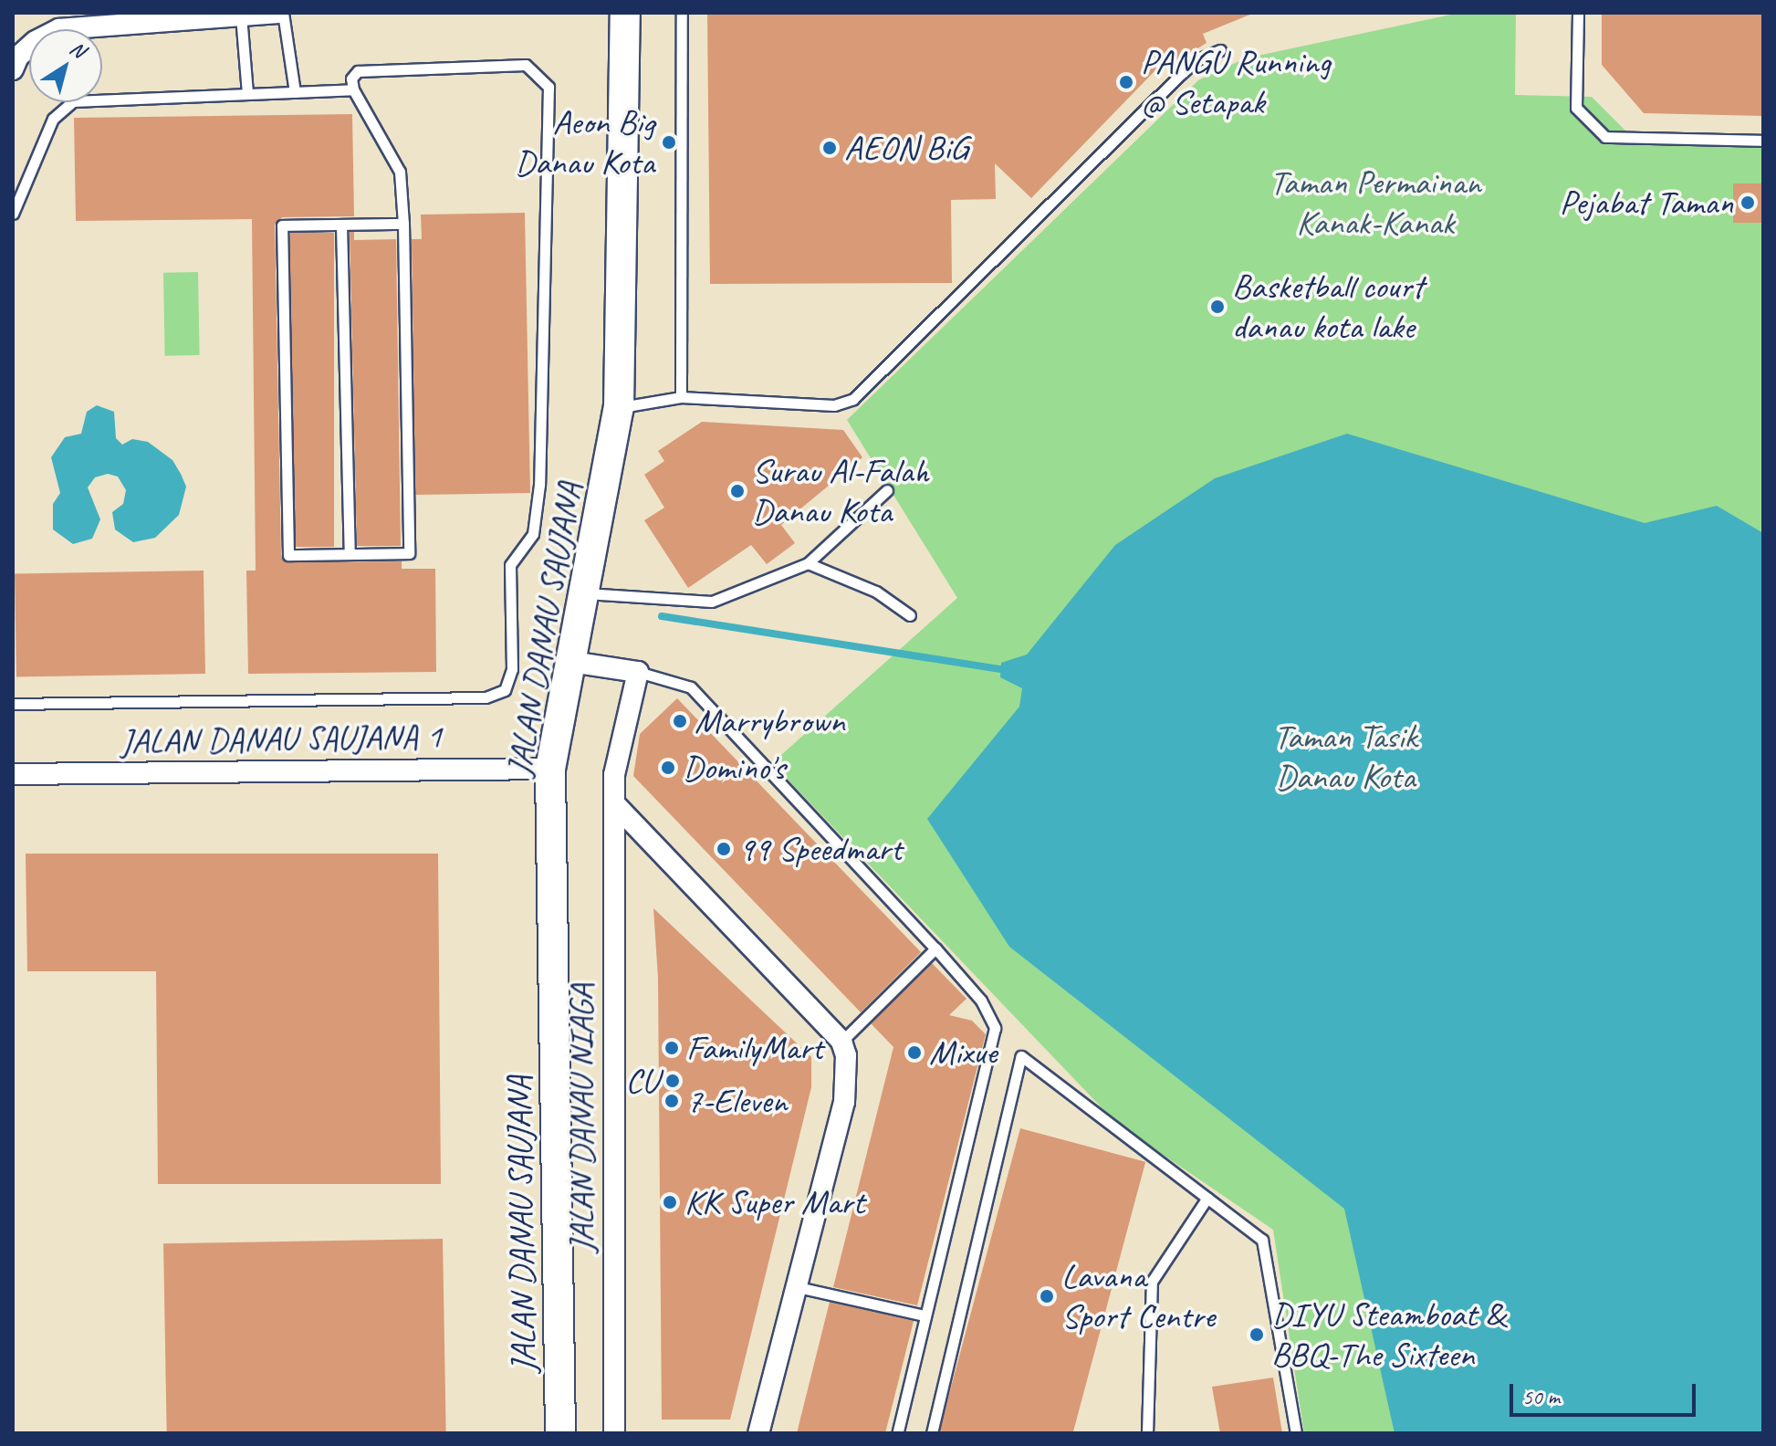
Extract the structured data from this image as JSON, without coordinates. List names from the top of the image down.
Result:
{
  "streets": {
    "street": ["JALAN DANAU SAUJANA", "JALAN DANAU SAUJANA 1", "JALAN DANAU NIAGA"]
  },
  "crossings": [
    ["JALAN DANAU SAUJANA", "JALAN DANAU SAUJANA 1"]
  ],
  "parks": ["Taman Permainan Kanak-Kanak", "Taman Tasik Danau Kota"],
  "places": [
    "PANGU Running @ Setapak",
    "Aeon Big Danau Kota",
    "AEON BiG",
    "Pejabat Taman",
    "Basketball court danau kota lake",
    "Surau Al-Falah Danau Kota",
    "Marrybrown",
    "Domino's",
    "99 Speedmart",
    "FamilyMart",
    "Mixue",
    "CU",
    "7-Eleven",
    "KK Super Mart",
    "Lavana Sport Centre",
    "DIYU Steamboat & BBQ-The Sixteen"
  ],
  "scale_bar": "50 m",
  "north": "top right"
}
